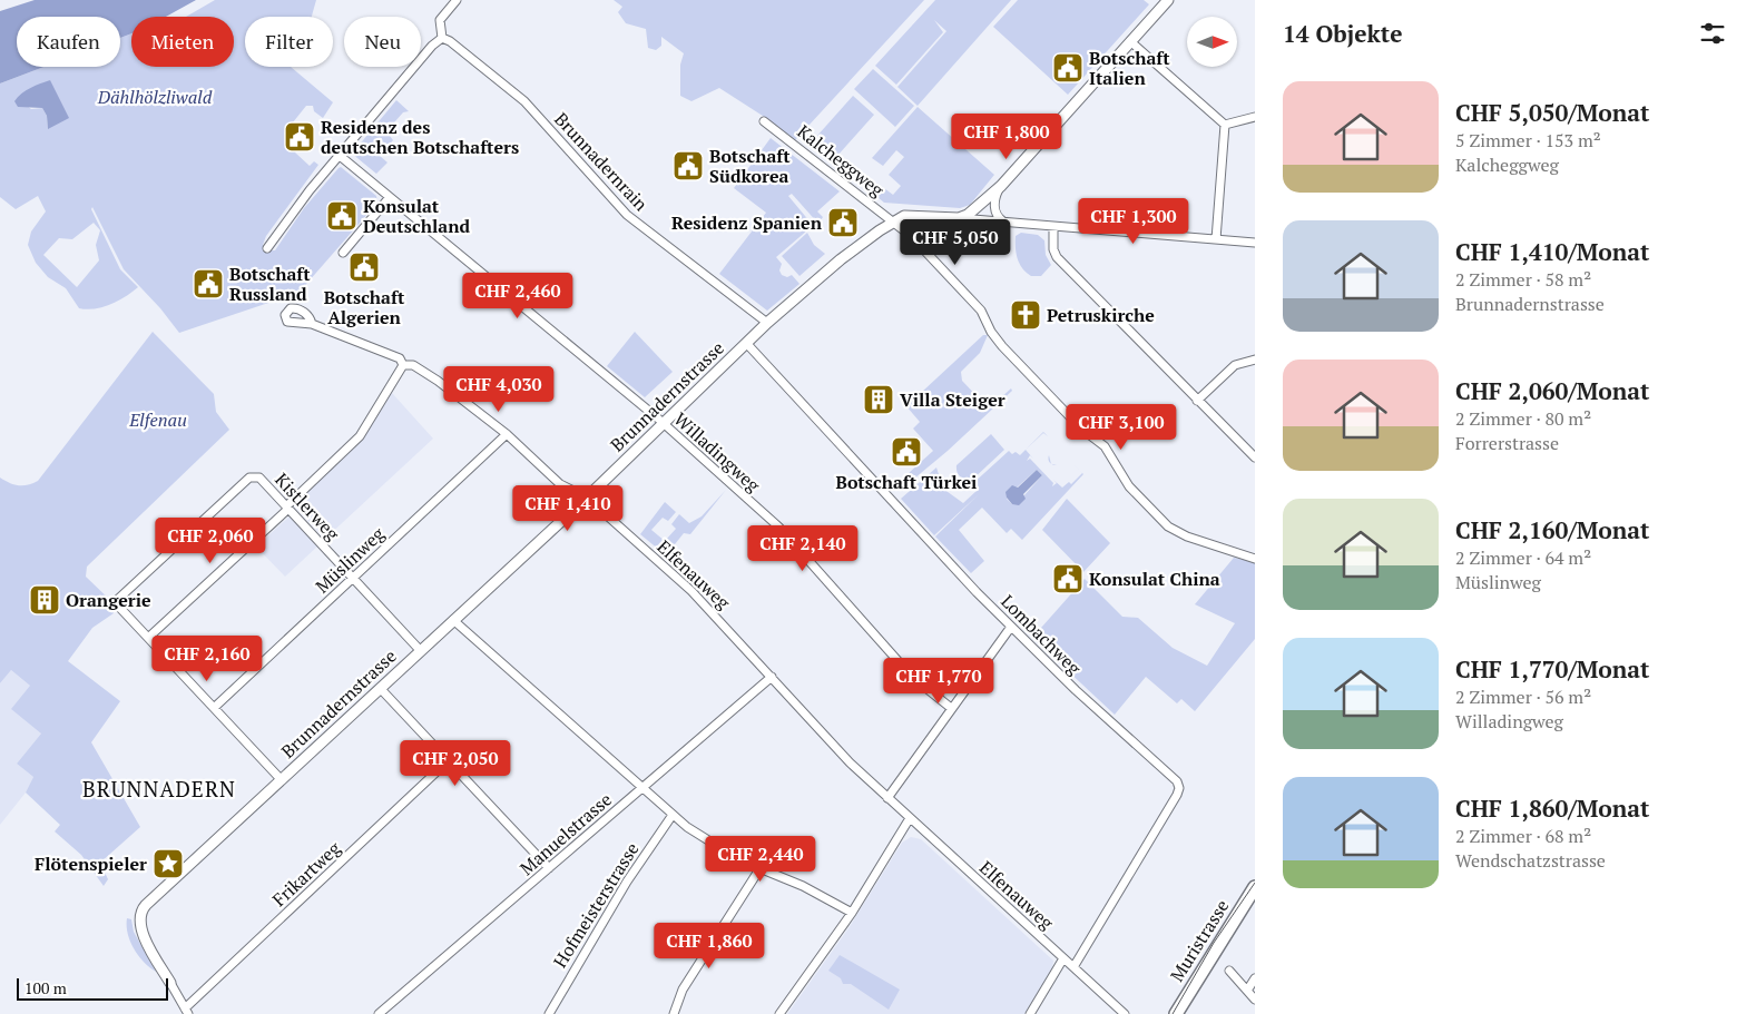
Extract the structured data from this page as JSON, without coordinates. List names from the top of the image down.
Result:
{
  "streets": {
    "main road": ["Muristrasse"],
    "street": [
      "Kalcheggweg",
      "Brunnadernrain",
      "Brunnadernstrasse",
      "Willadingweg",
      "Kistlerweg",
      "Müslinweg",
      "Elfenauweg",
      "Lombachweg",
      "Manuelstrasse",
      "Frikartweg",
      "Hofmeisterstrasse"
    ]
  },
  "crossings": [
    ["Kalcheggweg", "Brunnadernstrasse"],
    ["Brunnadernrain", "Brunnadernstrasse"],
    ["Brunnadernstrasse", "Willadingweg"],
    ["Brunnadernstrasse", "Kistlerweg"],
    ["Brunnadernstrasse", "Elfenauweg"],
    ["Brunnadernstrasse", "Lombachweg"],
    ["Kistlerweg", "Müslinweg"],
    ["Müslinweg", "Elfenauweg"],
    ["Elfenauweg", "Lombachweg"],
    ["Elfenauweg", "Manuelstrasse"]
  ],
  "districts": ["BRUNNADERN"],
  "parks": ["Dählhölzliwald", "Elfenau"],
  "places": {
    "public building": [
      "Botschaft Italien",
      "Residenz des deutschen Botschafters",
      "Botschaft Südkorea",
      "Konsulat Deutschland",
      "Residenz Spanien",
      "Botschaft Algerien",
      "Botschaft Russland",
      "Botschaft Türkei",
      "Konsulat China"
    ],
    "church": ["Petruskirche"],
    "building": ["Villa Steiger", "Orangerie"],
    "place": ["Flötenspieler"]
  },
  "scale_bar": "100 m",
  "north": "right",
  "page": {
    "heading": "14 Objekte",
    "chip": [
      "Kaufen",
      "Mieten",
      "Filter",
      "Neu"
    ],
    "list": [
      {
        "name": "CHF 5,050/Monat",
        "note": "5 Zimmer · 153 m² · Kalcheggweg"
      },
      {
        "name": "CHF 1,410/Monat",
        "note": "2 Zimmer · 58 m² · Brunnadernstrasse"
      },
      {
        "name": "CHF 2,060/Monat",
        "note": "2 Zimmer · 80 m² · Forrerstrasse"
      },
      {
        "name": "CHF 2,160/Monat",
        "note": "2 Zimmer · 64 m² · Müslinweg"
      },
      {
        "name": "CHF 1,770/Monat",
        "note": "2 Zimmer · 56 m² · Willadingweg"
      },
      {
        "name": "CHF 1,860/Monat",
        "note": "2 Zimmer · 68 m² · Wendschatzstrasse"
      }
    ],
    "price": [
      "CHF 1,800",
      "CHF 1,300",
      "CHF 5,050",
      "CHF 2,460",
      "CHF 4,030",
      "CHF 3,100",
      "CHF 1,410",
      "CHF 2,060",
      "CHF 2,140",
      "CHF 2,160",
      "CHF 1,770",
      "CHF 2,050",
      "CHF 2,440",
      "CHF 1,860"
    ],
    "scale": "100 m"
  }
}
